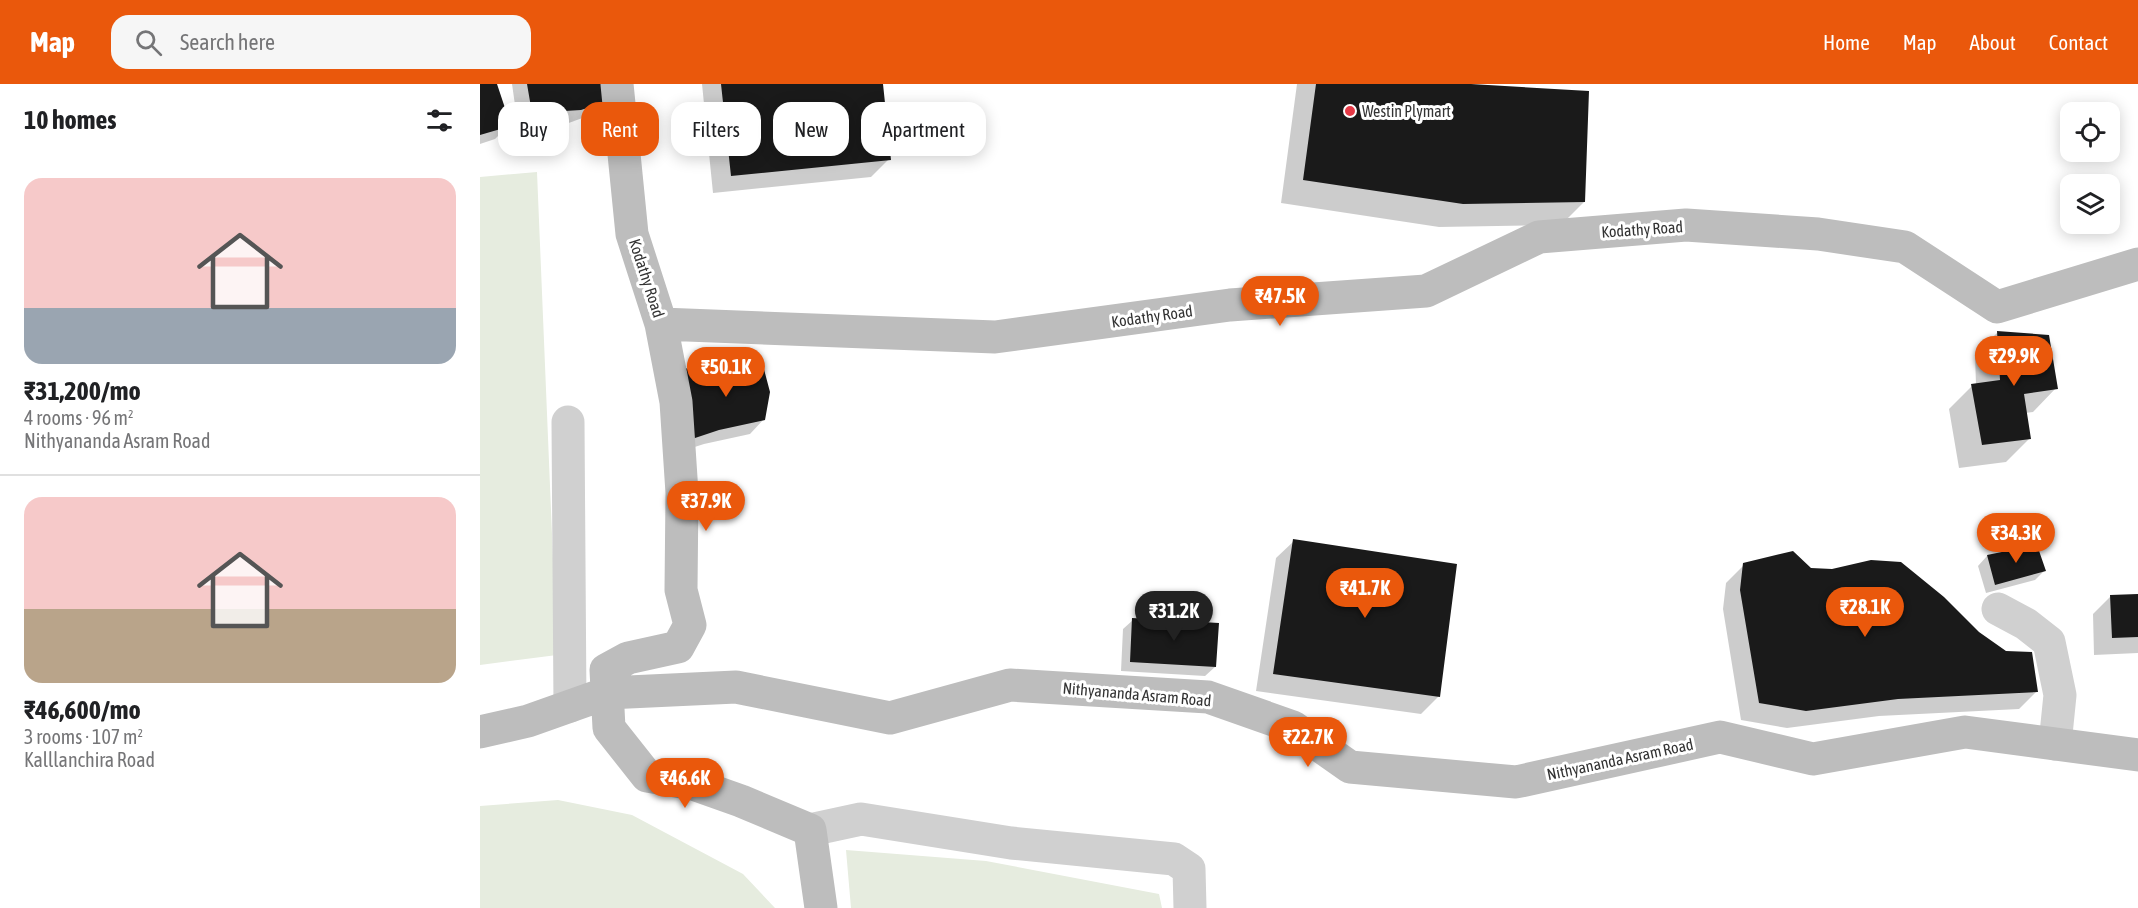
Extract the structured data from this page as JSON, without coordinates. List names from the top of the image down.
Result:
{
  "streets": {
    "street": ["Kodathy Road", "Nithyananda Asram Road"]
  },
  "places": ["Westin Plymart"],
  "page": {
    "header": "Map",
    "search": "Search here",
    "nav": [
      "Home",
      "Map",
      "About",
      "Contact"
    ],
    "heading": "10 homes",
    "chip": [
      "Buy",
      "Rent",
      "Filters",
      "New",
      "Apartment"
    ],
    "list": [
      {
        "name": "₹31,200/mo",
        "note": "4 rooms · 96 m² · Nithyananda Asram Road"
      },
      {
        "name": "₹46,600/mo",
        "note": "3 rooms · 107 m² · Kalllanchira Road"
      }
    ],
    "price": [
      "₹47.5K",
      "₹29.9K",
      "₹50.1K",
      "₹37.9K",
      "₹34.3K",
      "₹41.7K",
      "₹28.1K",
      "₹31.2K",
      "₹22.7K",
      "₹46.6K"
    ]
  }
}
